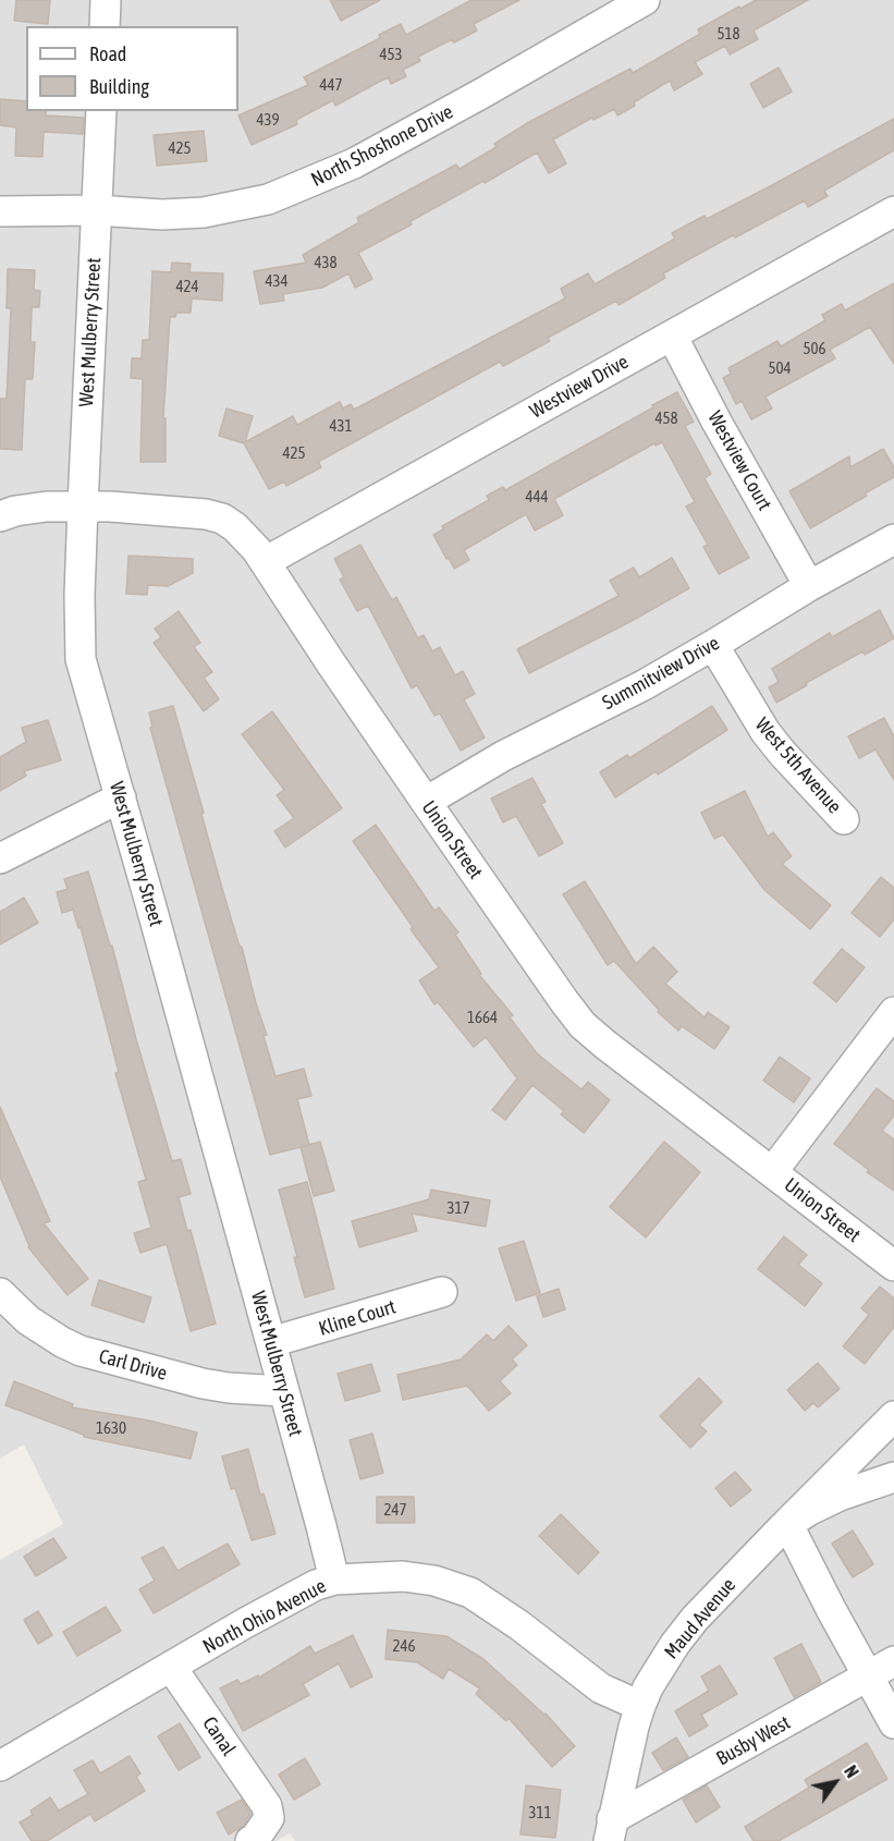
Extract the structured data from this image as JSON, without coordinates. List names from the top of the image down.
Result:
{
  "streets": {
    "street": [
      "North Shoshone Drive",
      "West Mulberry Street",
      "Westview Drive",
      "Westview Court",
      "Summitview Drive",
      "West 5th Avenue",
      "Union Street",
      "Kline Court",
      "Carl Drive",
      "North Ohio Avenue",
      "Maud Avenue",
      "Canal",
      "Busby West"
    ]
  },
  "crossings": [
    ["North Shoshone Drive", "West Mulberry Street"],
    ["West Mulberry Street", "Union Street"],
    ["West Mulberry Street", "Kline Court"],
    ["West Mulberry Street", "Carl Drive"],
    ["West Mulberry Street", "North Ohio Avenue"],
    ["Westview Drive", "Westview Court"],
    ["Westview Drive", "Union Street"],
    ["Westview Court", "Summitview Drive"],
    ["Summitview Drive", "West 5th Avenue"],
    ["Summitview Drive", "Union Street"],
    ["North Ohio Avenue", "Maud Avenue"],
    ["North Ohio Avenue", "Canal"],
    ["Maud Avenue", "Busby West"]
  ],
  "house_numbers": [
    "518",
    "453",
    "447",
    "439",
    "425",
    "438",
    "434",
    "424",
    "506",
    "504",
    "458",
    "431",
    "425",
    "444",
    "1664",
    "317",
    "1630",
    "247",
    "246",
    "311"
  ],
  "legend": ["Road", "Building"],
  "north": "top right"
}
